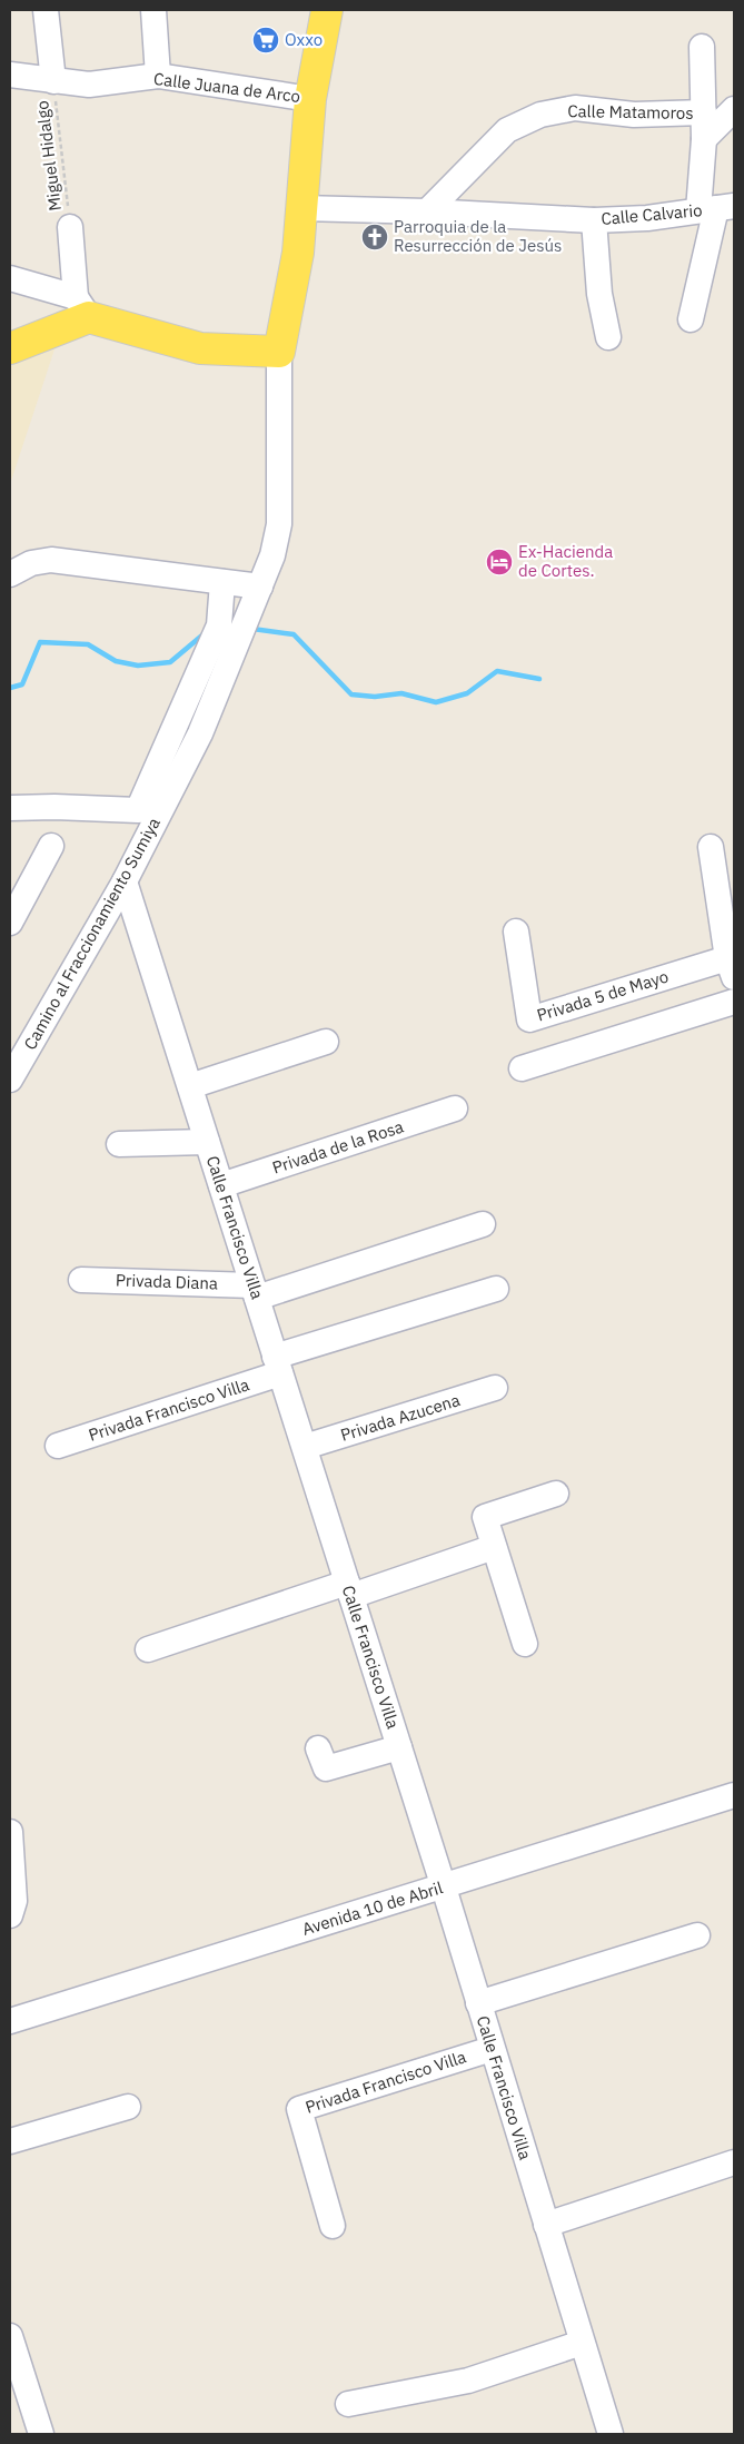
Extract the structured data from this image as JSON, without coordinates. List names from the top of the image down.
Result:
{
  "streets": {
    "main road": ["Camino al Fraccionamiento Sumiya"],
    "street": [
      "Calle Juana de Arco",
      "Calle Matamoros",
      "Calle Calvario",
      "Privada 5 de Mayo",
      "Privada de la Rosa",
      "Calle Francisco Villa",
      "Privada Diana",
      "Privada Francisco Villa",
      "Privada Azucena",
      "Avenida 10 de Abril"
    ],
    "path": ["Miguel Hidalgo"]
  },
  "crossings": [
    ["Calle Juana de Arco", "Miguel Hidalgo"],
    ["Calle Juana de Arco", "Camino al Fraccionamiento Sumiya"],
    ["Calle Matamoros", "Calle Calvario"],
    ["Calle Calvario", "Camino al Fraccionamiento Sumiya"],
    ["Camino al Fraccionamiento Sumiya", "Calle Francisco Villa"],
    ["Privada de la Rosa", "Calle Francisco Villa"],
    ["Calle Francisco Villa", "Privada Diana"],
    ["Calle Francisco Villa", "Privada Francisco Villa"],
    ["Calle Francisco Villa", "Privada Azucena"],
    ["Calle Francisco Villa", "Avenida 10 de Abril"]
  ],
  "places": {
    "supermarket": ["Oxxo"],
    "church": ["Parroquia de la Resurrección de Jesús"],
    "hotel": ["Ex-Hacienda de Cortes."]
  }
}
